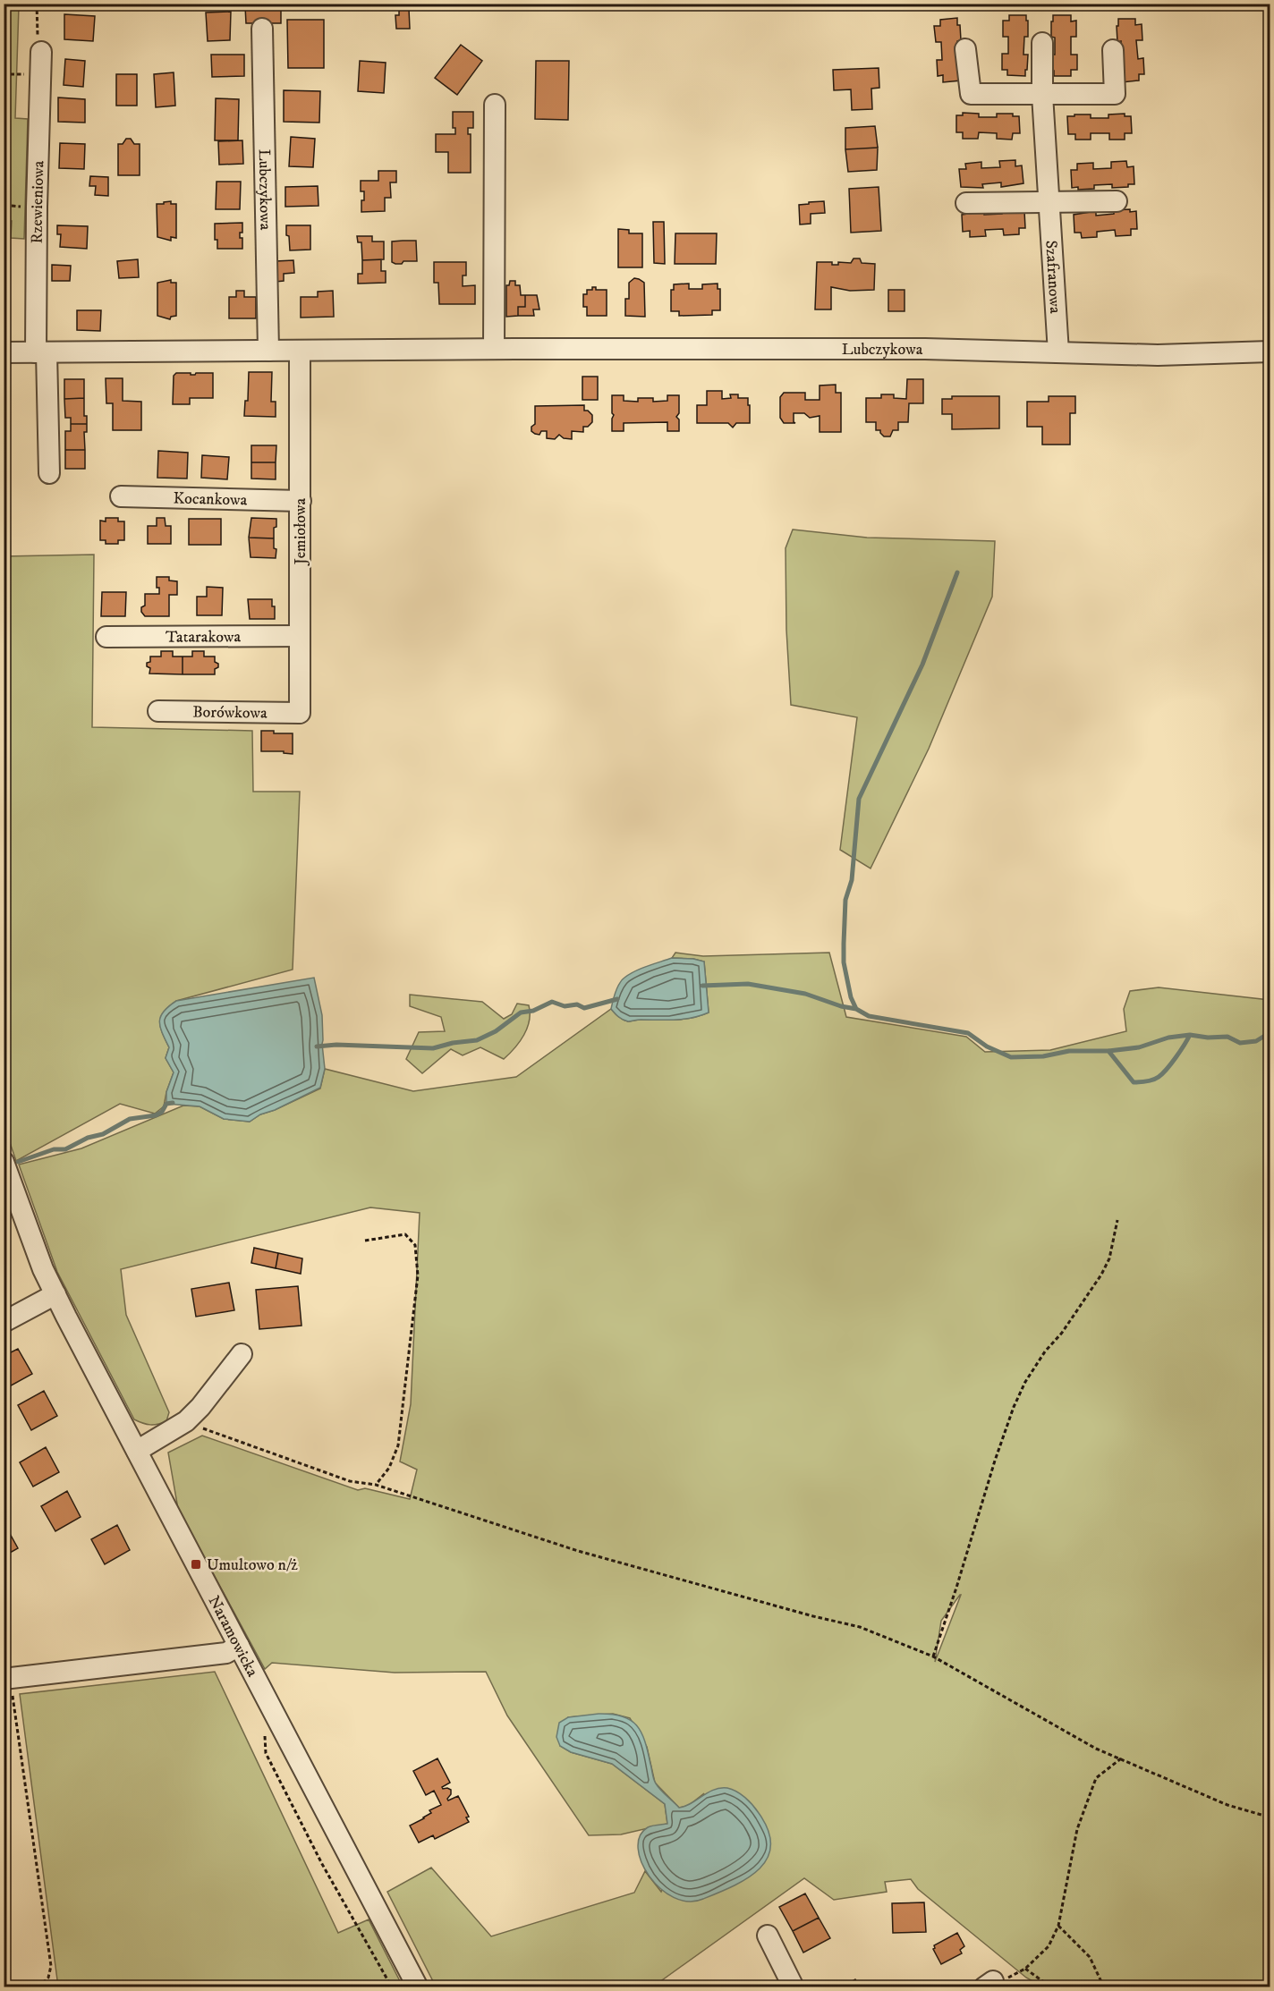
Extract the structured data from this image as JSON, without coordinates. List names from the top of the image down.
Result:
{
  "streets": {
    "street": [
      "Lubczykowa",
      "Rzewieniowa",
      "Szafranowa",
      "Kocankowa",
      "Jemiołowa",
      "Tatarakowa",
      "Borówkowa",
      "Naramowicka"
    ]
  },
  "crossings": [
    ["Lubczykowa", "Rzewieniowa"],
    ["Lubczykowa", "Szafranowa"],
    ["Lubczykowa", "Jemiołowa"],
    ["Kocankowa", "Jemiołowa"],
    ["Jemiołowa", "Tatarakowa"],
    ["Jemiołowa", "Borówkowa"]
  ],
  "places": {
    "transit": ["Umultowo n/ż"]
  }
}
